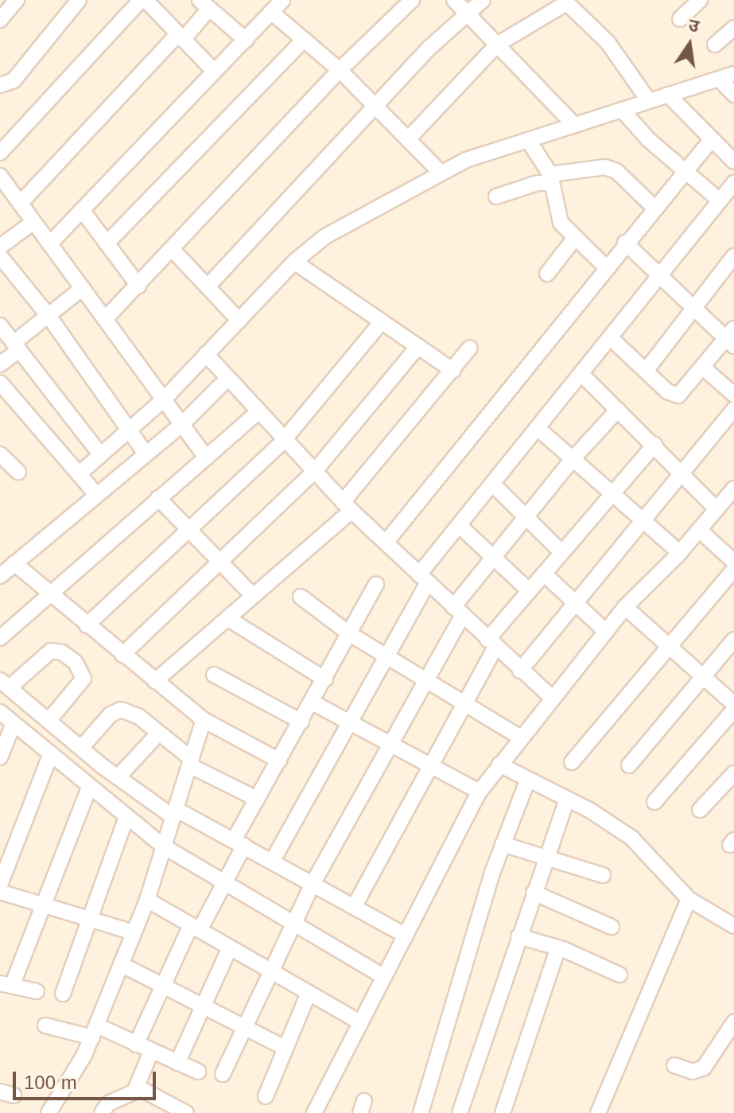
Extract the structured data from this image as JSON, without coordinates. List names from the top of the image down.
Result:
{
  "scale_bar": "100 m",
  "north": "top"
}
